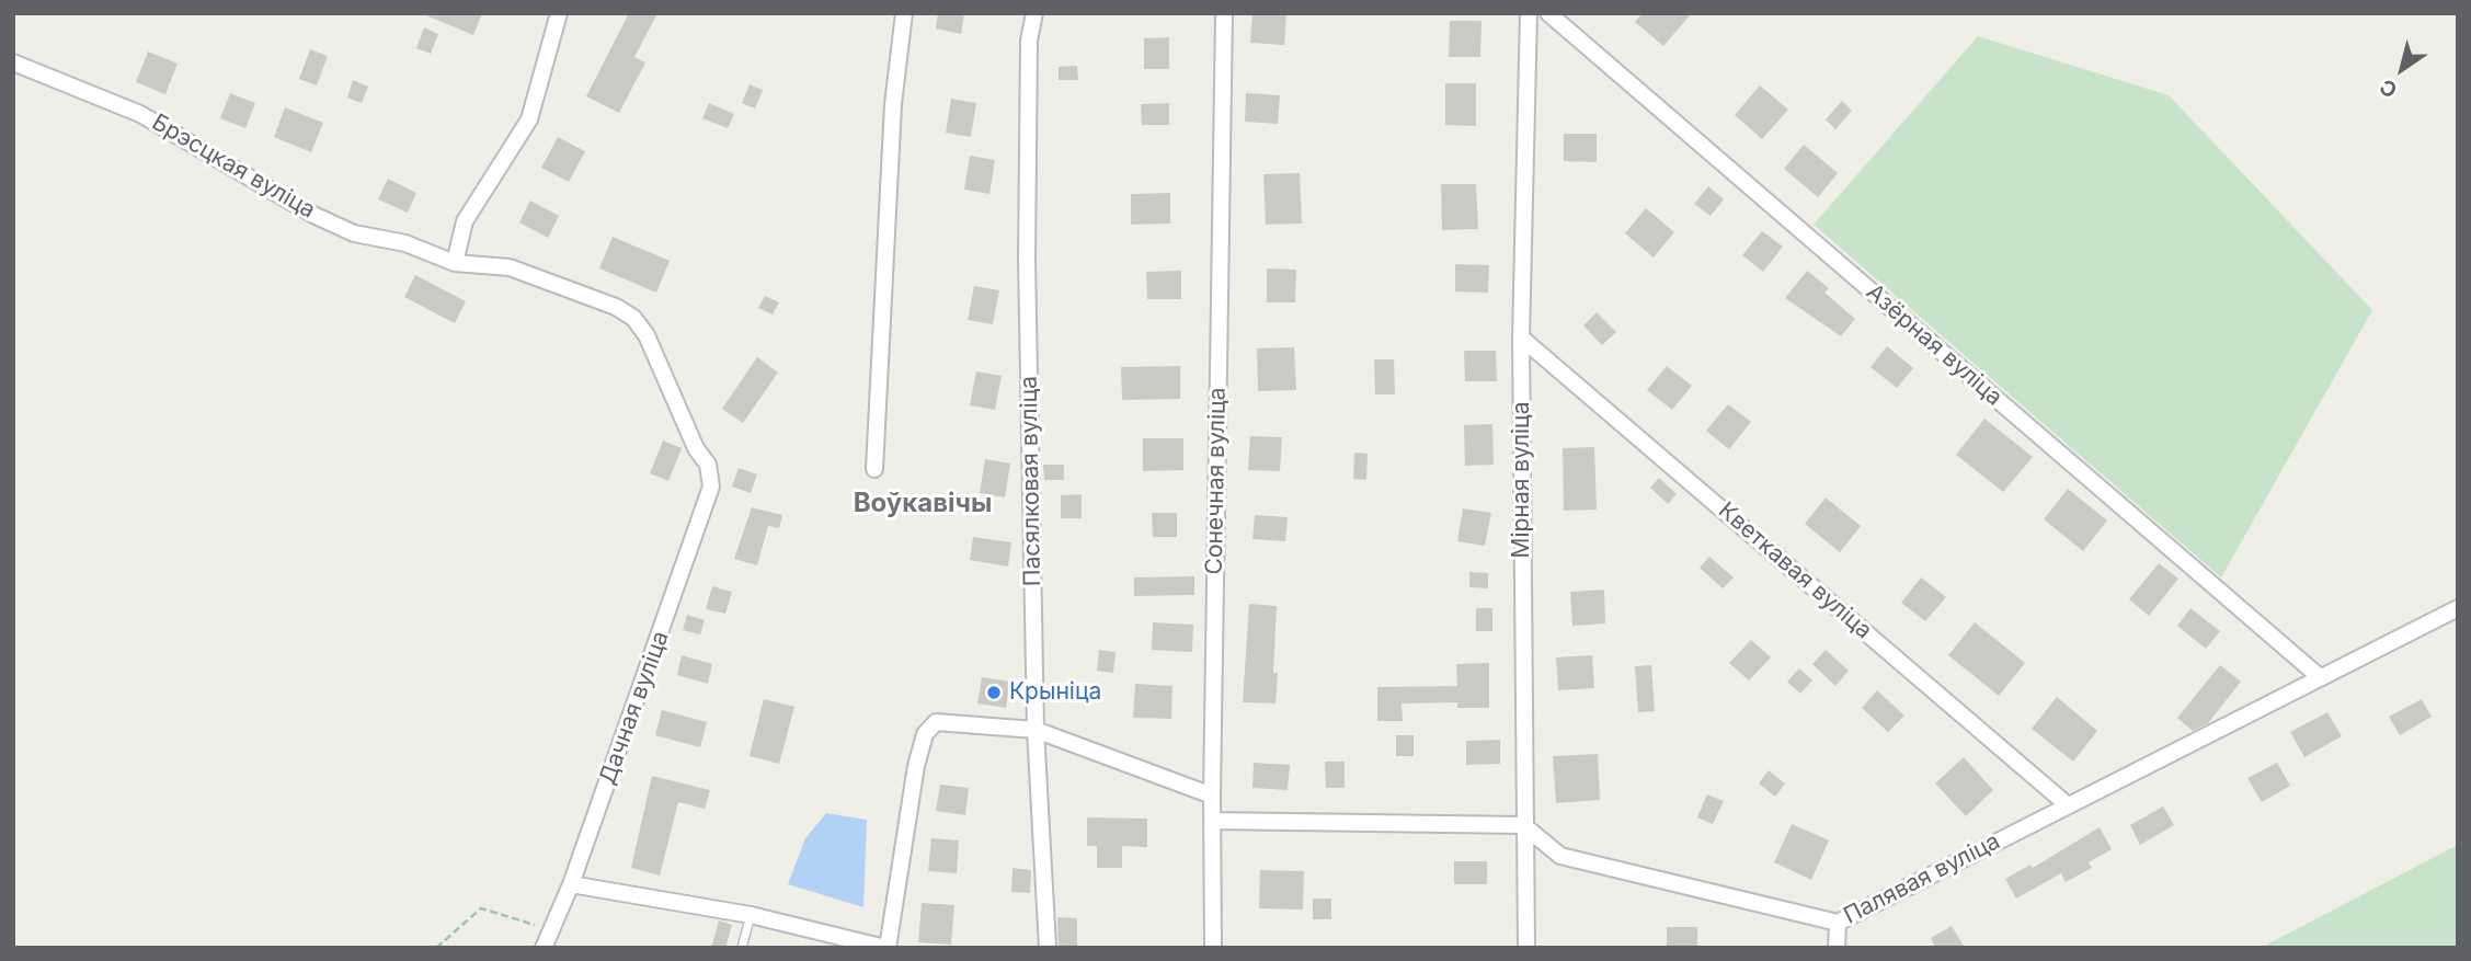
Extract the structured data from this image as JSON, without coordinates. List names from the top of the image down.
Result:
{
  "streets": {
    "street": [
      "Брэсцкая вуліца",
      "Азёрная вуліца",
      "Мірная вуліца",
      "Пасялковая вуліца",
      "Сонечная вуліца",
      "Кветкавая вуліца",
      "Дачная вуліца",
      "Палявая вуліца"
    ]
  },
  "crossings": [
    ["Брэсцкая вуліца", "Дачная вуліца"],
    ["Азёрная вуліца", "Палявая вуліца"],
    ["Мірная вуліца", "Кветкавая вуліца"],
    ["Мірная вуліца", "Палявая вуліца"],
    ["Кветкавая вуліца", "Палявая вуліца"]
  ],
  "districts": ["Воўкавічы"],
  "places": ["Крыніца"],
  "north": "bottom left"
}
